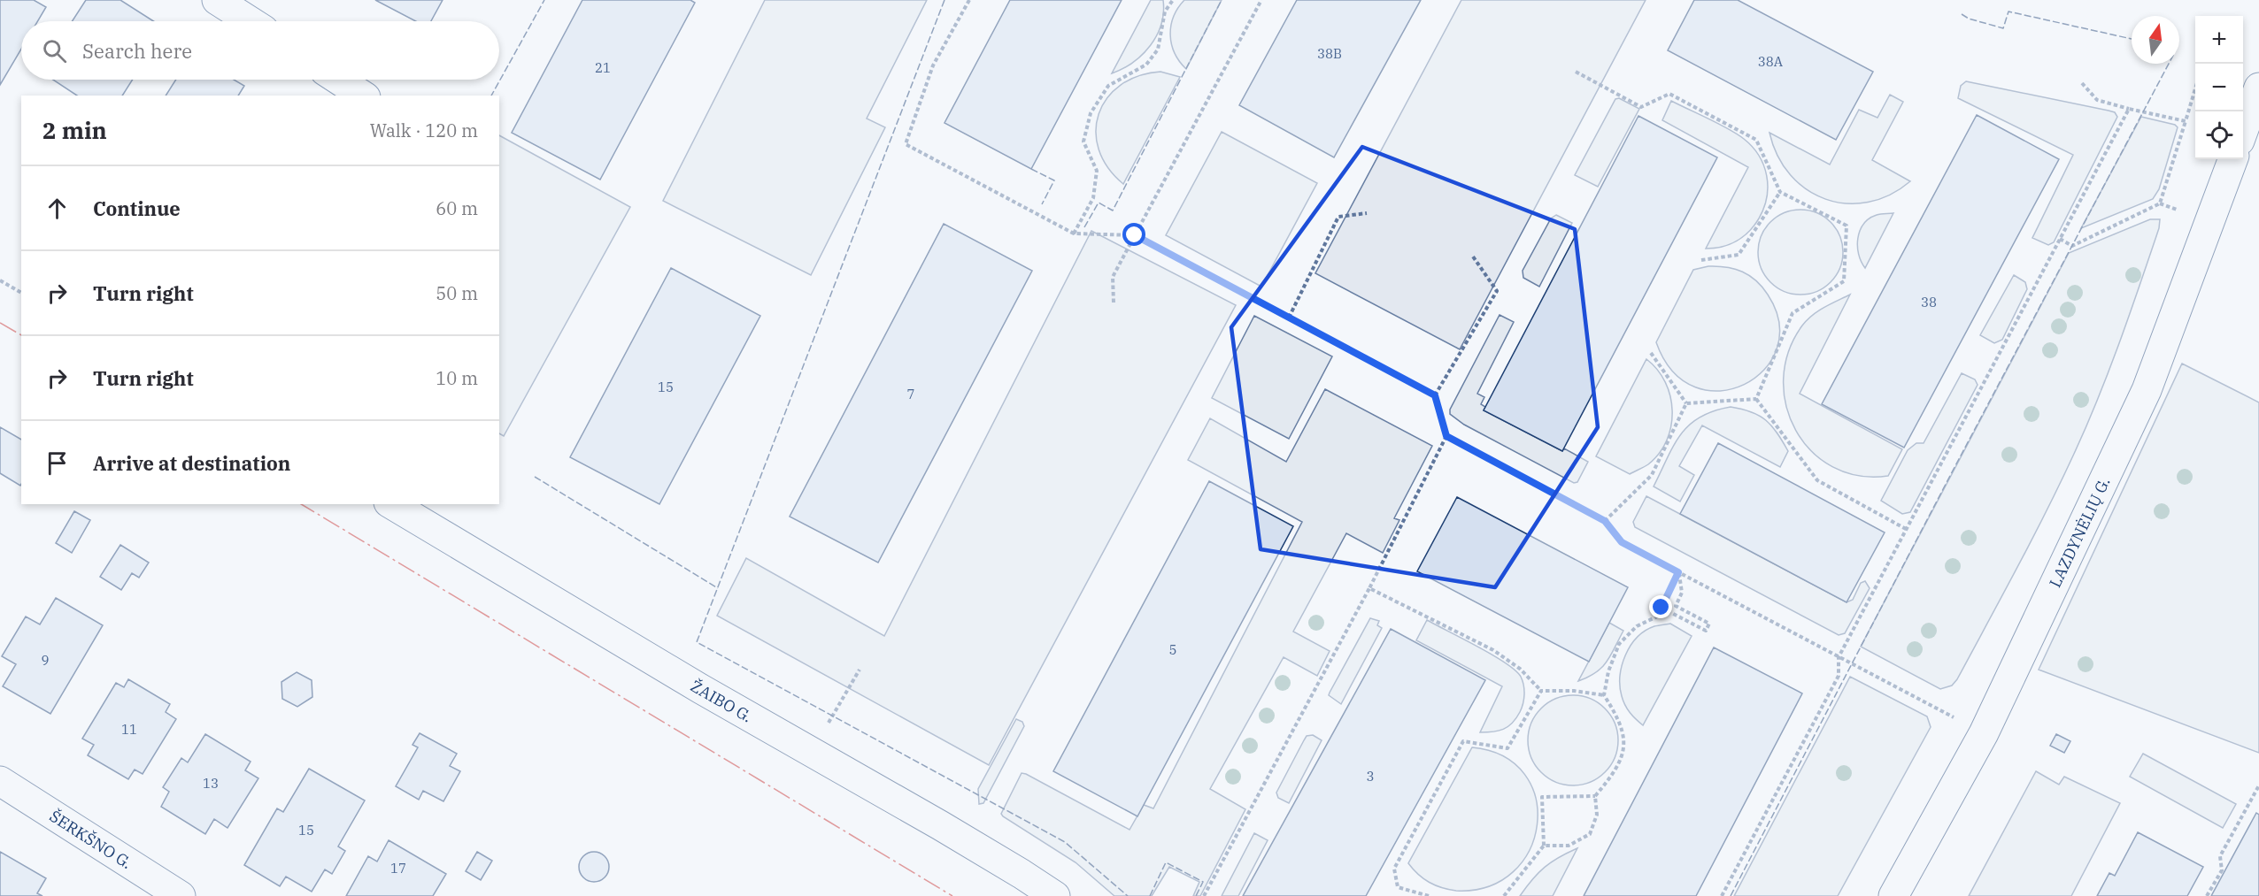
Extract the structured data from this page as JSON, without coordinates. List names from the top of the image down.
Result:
{
  "streets": {
    "street": ["LAZDYNĖLIŲ G.", "ŽAIBO G.", "ŠERKŠNO G."]
  },
  "house_numbers": [
    "38B",
    "38A",
    "21",
    "38",
    "15",
    "7",
    "5",
    "9",
    "11",
    "3",
    "13",
    "15",
    "17"
  ],
  "north": "top",
  "page": {
    "map_buttons": ["+", "−"],
    "search": "Search here",
    "heading": ["2 min", "Walk · 120 m"],
    "list": [
      ["Continue", "60 m"],
      ["Turn right", "50 m"],
      ["Turn right", "10 m"],
      "Arrive at destination"
    ]
  }
}
